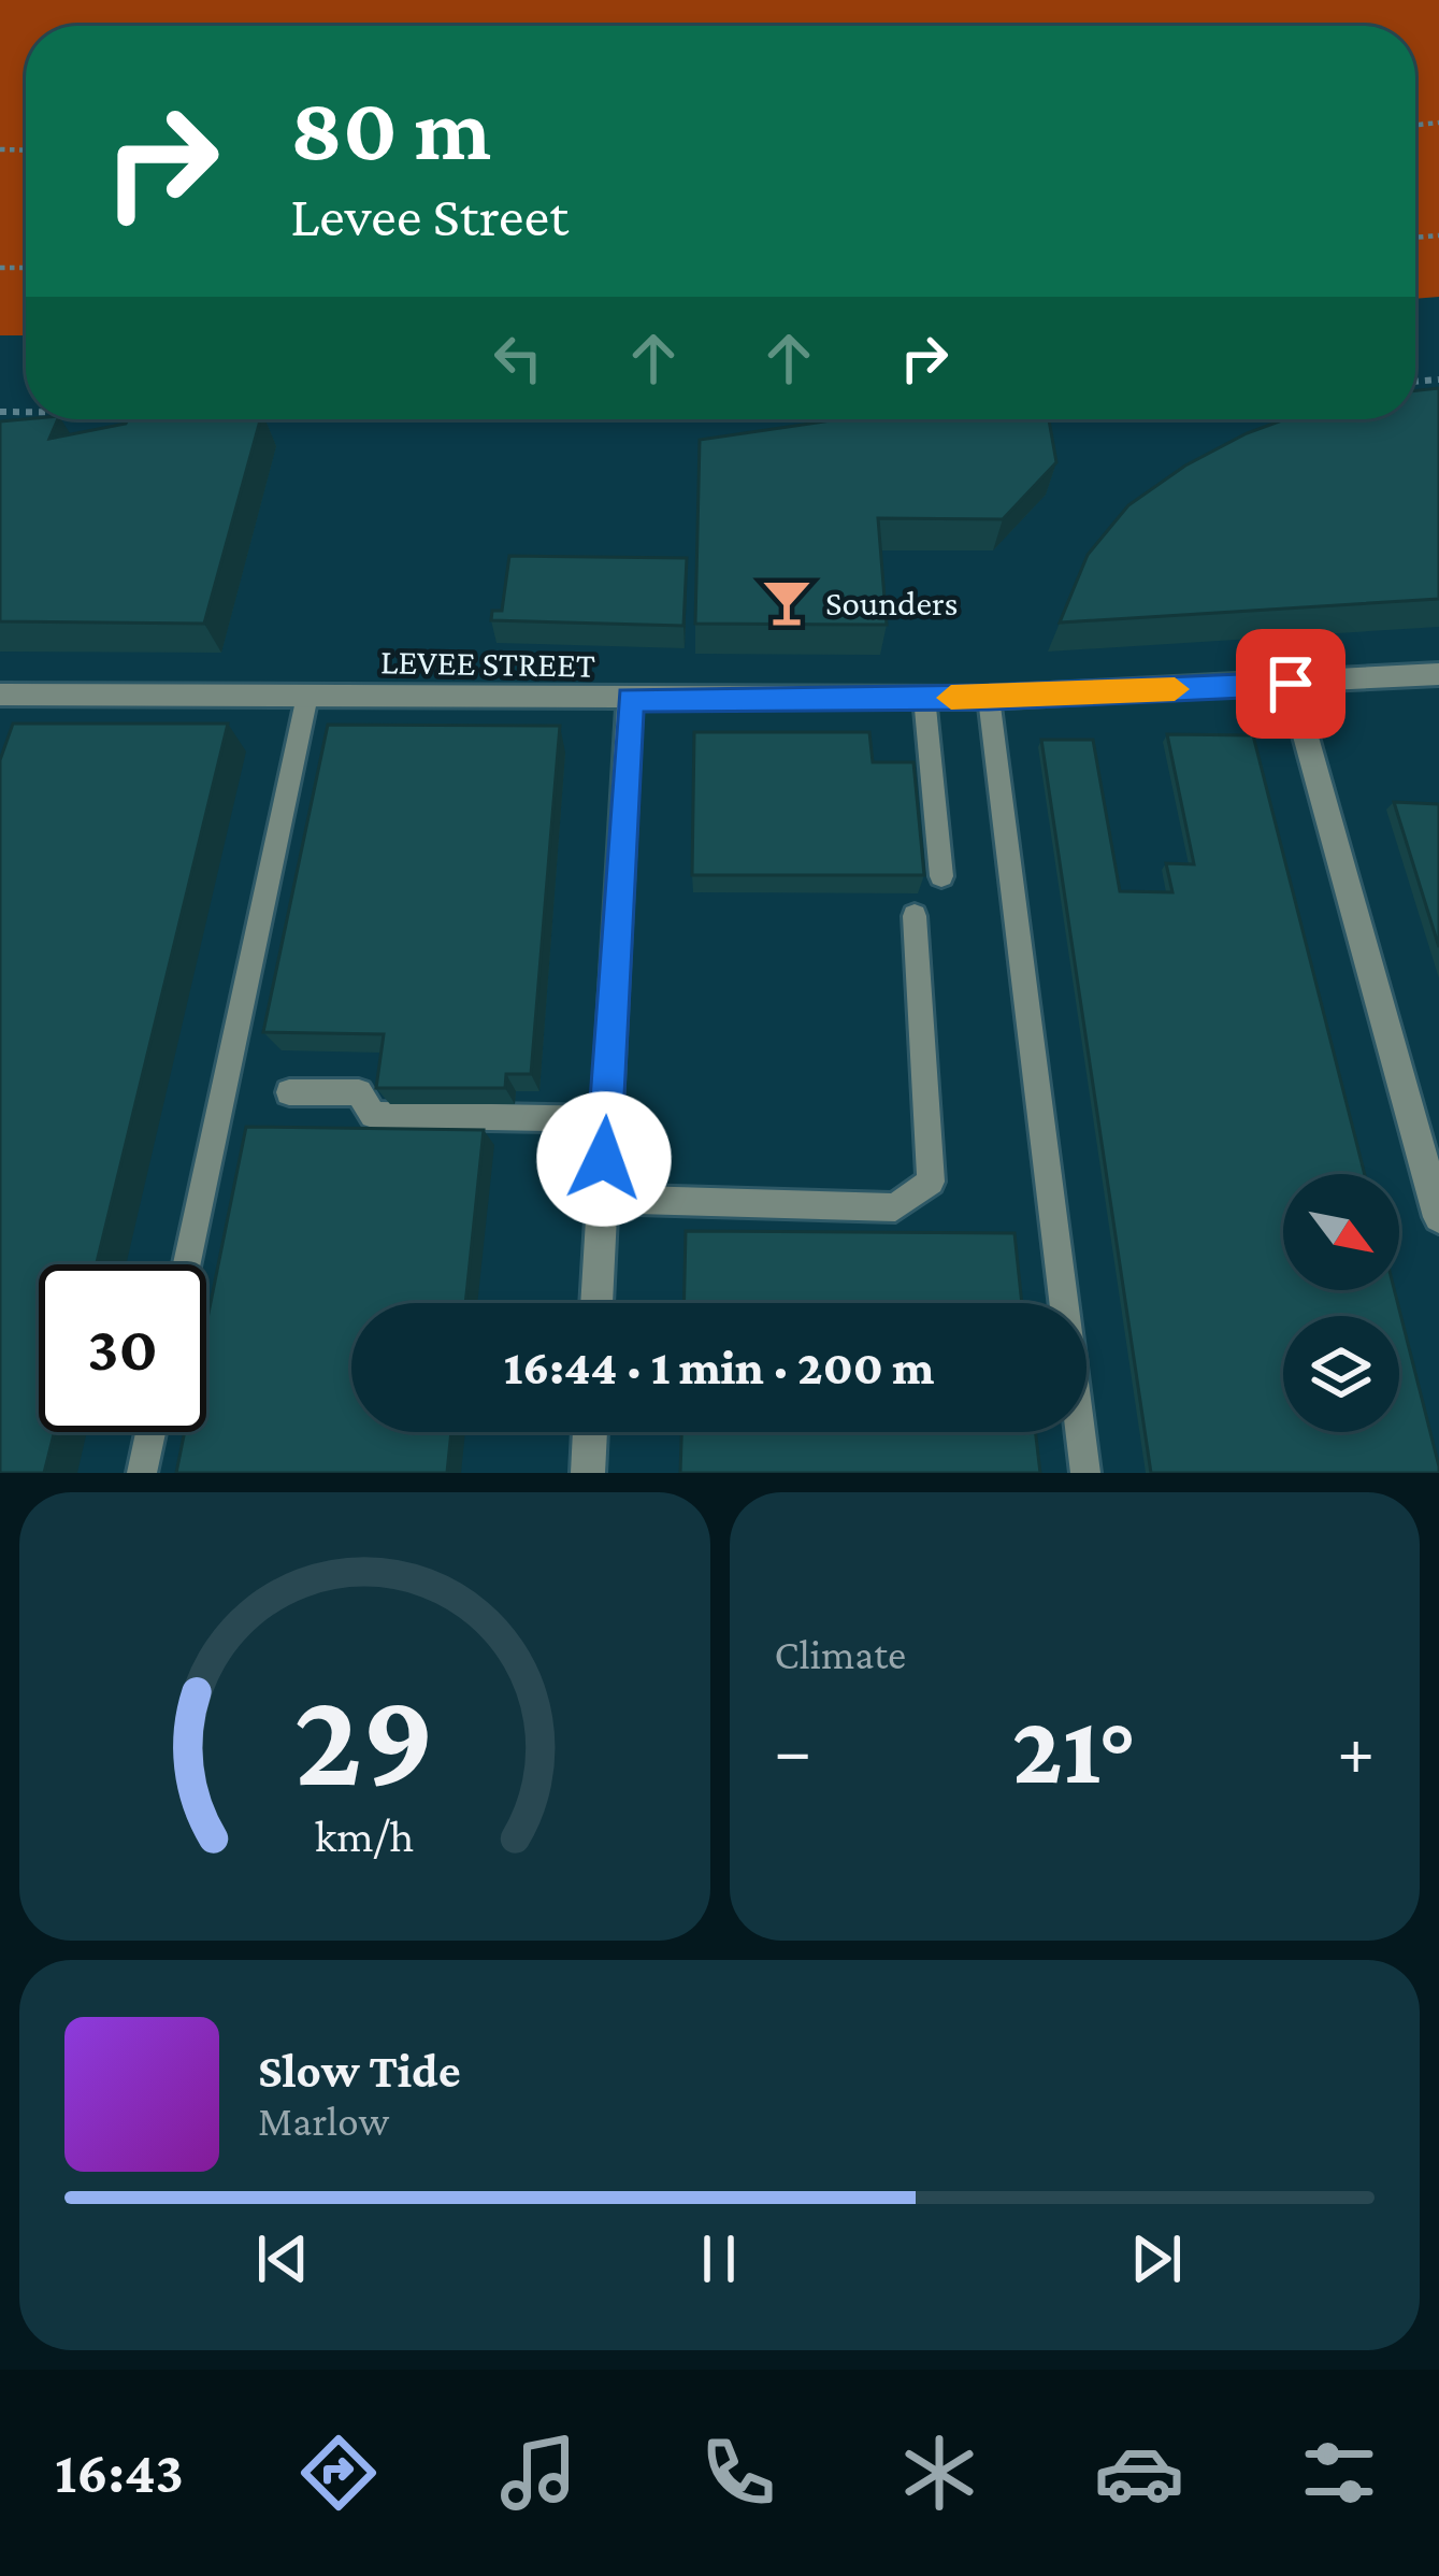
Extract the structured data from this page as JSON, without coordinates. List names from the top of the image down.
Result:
{
  "streets": {
    "street": ["LEVEE STREET"]
  },
  "places": {
    "bar": ["Sounders"]
  },
  "north": "bottom right",
  "page": {
    "turn": ["80 m", "Levee Street"],
    "limit": "30",
    "trip": "16:44 · 1 min · 200 m",
    "tile": "Climate",
    "heat": ["−", "21°", "+"],
    "song": ["Slow Tide", "Marlow"],
    "tabs": "16:43",
    "gauge": ["29", "km/h"]
  }
}
